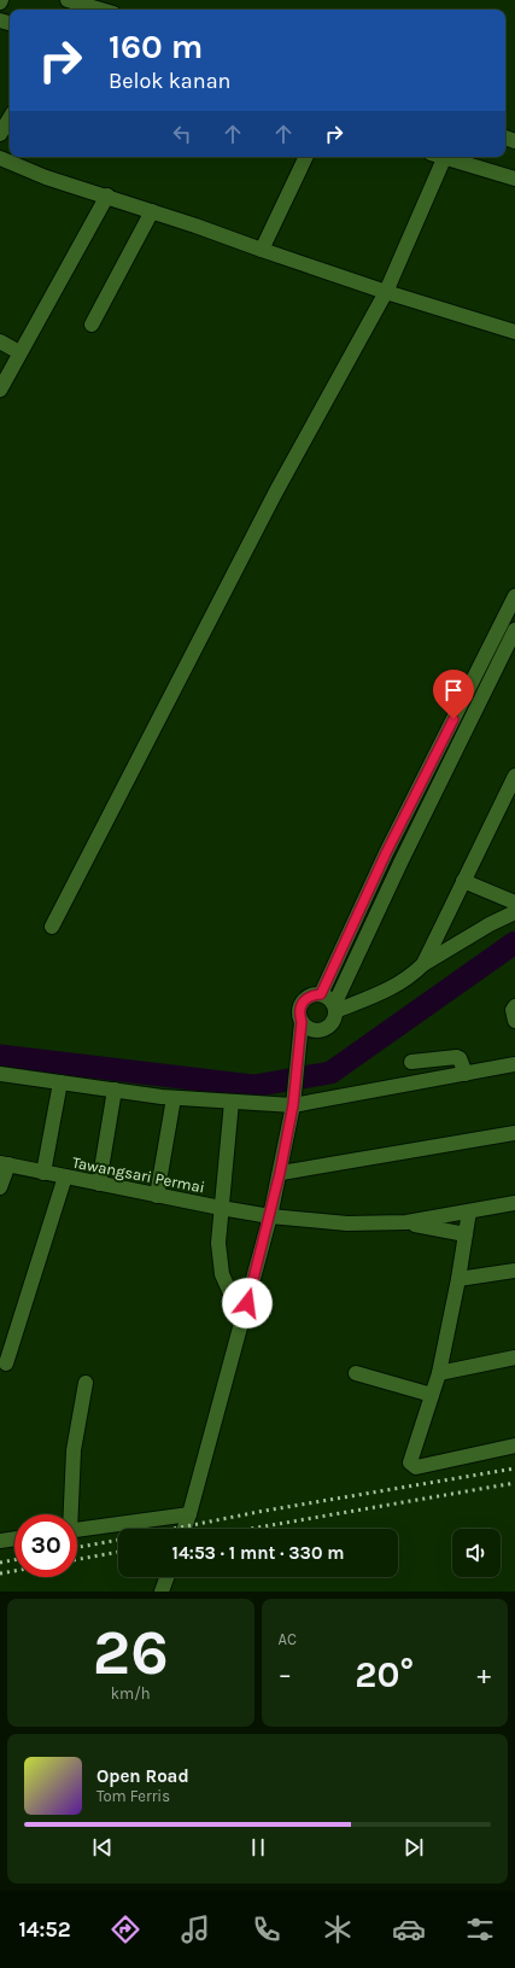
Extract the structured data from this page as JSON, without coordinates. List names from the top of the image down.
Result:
{
  "streets": {
    "street": ["Tawangsari Permai"]
  },
  "page": {
    "turn": ["160 m", "Belok kanan"],
    "limit": "30",
    "trip": "14:53 · 1 mnt · 330 m",
    "tile": [
      ["26", "km/h"],
      "AC"
    ],
    "heat": ["−", "20°", "+"],
    "song": ["Open Road", "Tom Ferris"],
    "tabs": "14:52"
  }
}
